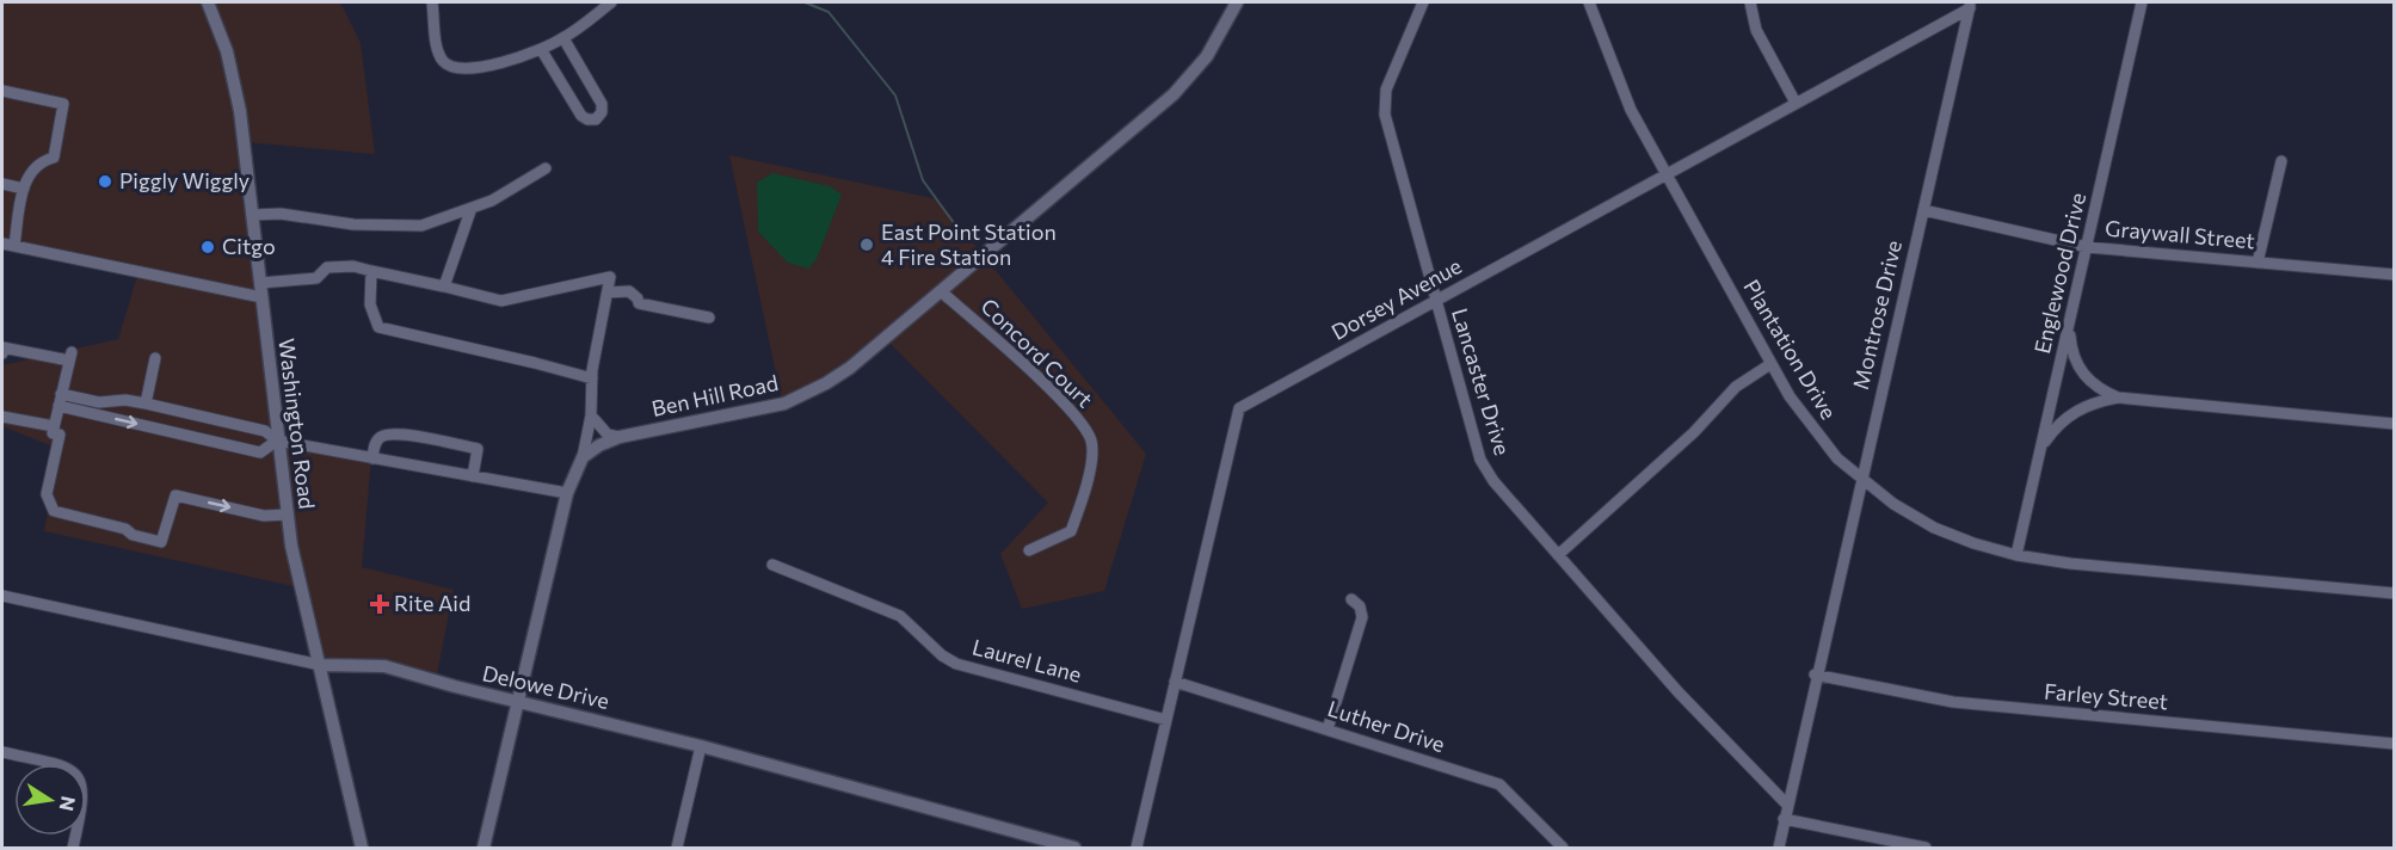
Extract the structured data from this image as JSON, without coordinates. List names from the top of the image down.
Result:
{
  "streets": {
    "street": [
      "Graywall Street",
      "Englewood Drive",
      "Dorsey Avenue",
      "Montrose Drive",
      "Plantation Drive",
      "Concord Court",
      "Lancaster Drive",
      "Ben Hill Road",
      "Washington Road",
      "Laurel Lane",
      "Delowe Drive",
      "Farley Street",
      "Luther Drive"
    ]
  },
  "crossings": [
    ["Graywall Street", "Englewood Drive"],
    ["Graywall Street", "Montrose Drive"],
    ["Englewood Drive", "Plantation Drive"],
    ["Dorsey Avenue", "Montrose Drive"],
    ["Dorsey Avenue", "Plantation Drive"],
    ["Dorsey Avenue", "Lancaster Drive"],
    ["Dorsey Avenue", "Laurel Lane"],
    ["Dorsey Avenue", "Luther Drive"],
    ["Montrose Drive", "Plantation Drive"],
    ["Montrose Drive", "Lancaster Drive"],
    ["Montrose Drive", "Farley Street"],
    ["Concord Court", "Ben Hill Road"],
    ["Washington Road", "Delowe Drive"]
  ],
  "places": {
    "other": ["Piggly Wiggly", "East Point Station 4 Fire Station", "Citgo"],
    "health": ["Rite Aid"]
  },
  "north": "right"
}
